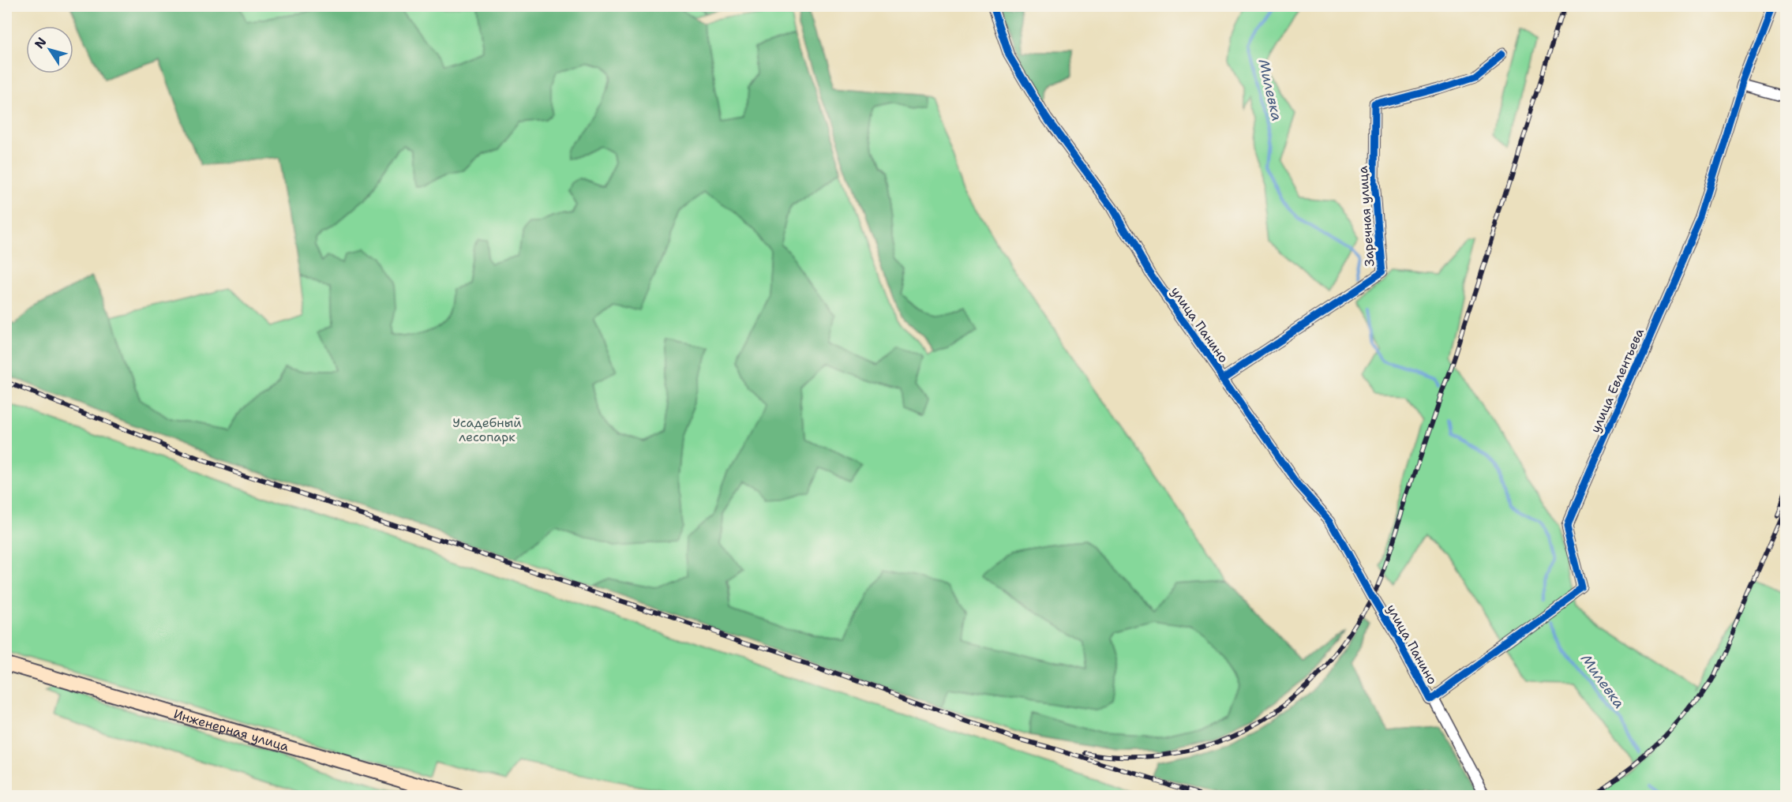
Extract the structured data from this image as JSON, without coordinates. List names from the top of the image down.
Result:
{
  "streets": {
    "main road": ["Инженерная улица"],
    "street": ["Заречная улица", "улица Панино", "улица Евлентьева"]
  },
  "crossings": [
    ["Заречная улица", "улица Панино"],
    ["улица Панино", "улица Евлентьева"]
  ],
  "water": ["Милевка"],
  "parks": ["Усадебный лесопарк"],
  "north": "top left"
}
